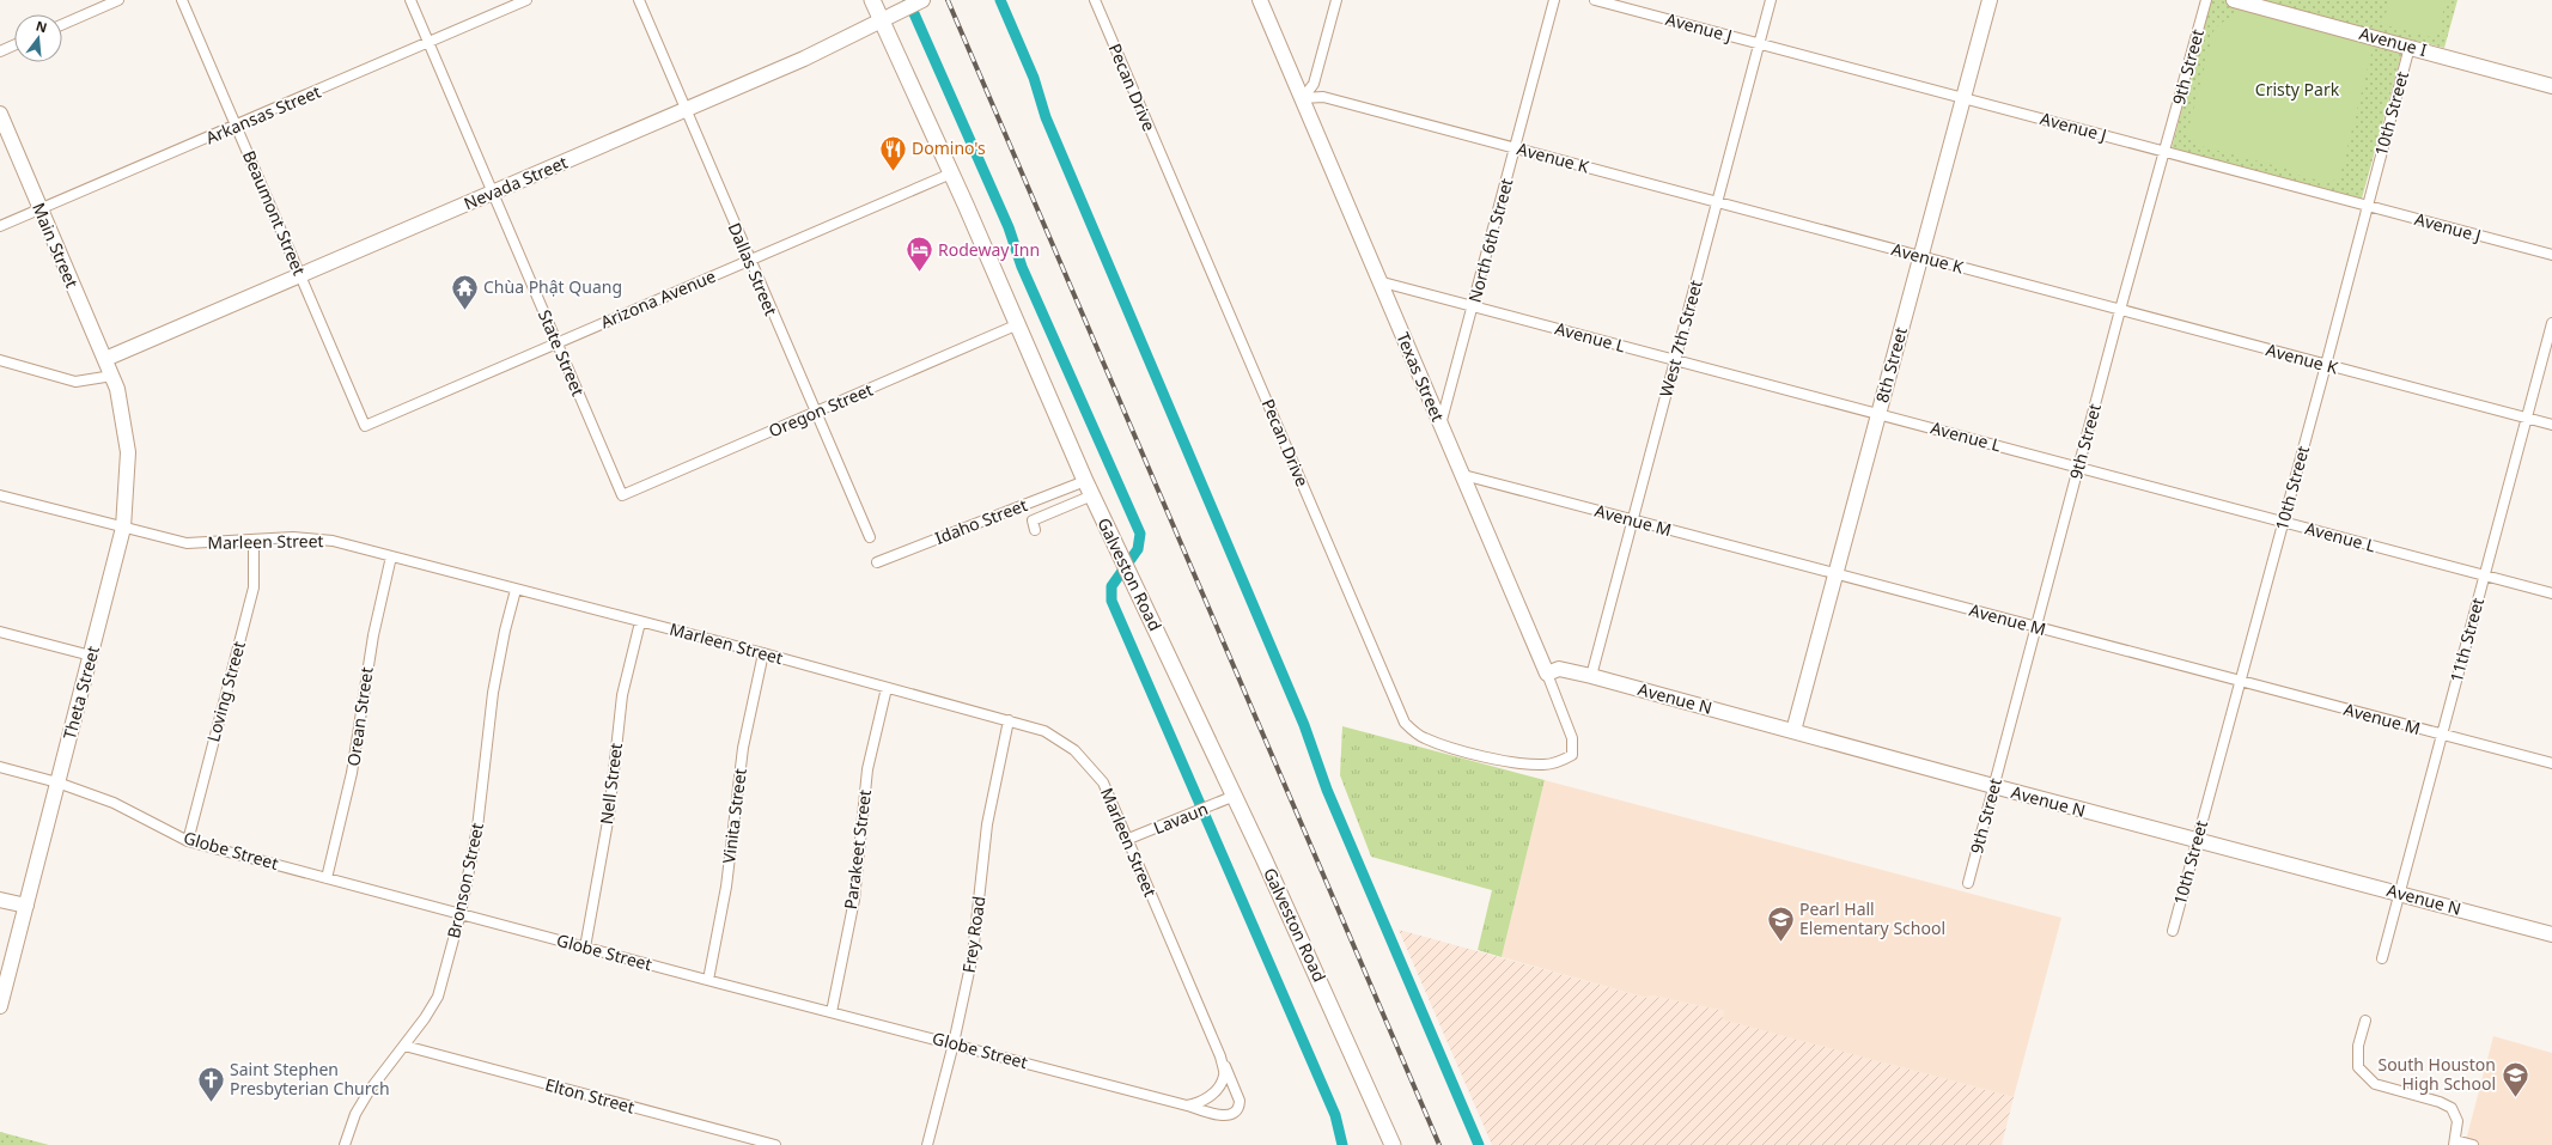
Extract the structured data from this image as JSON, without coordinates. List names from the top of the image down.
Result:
{
  "streets": {
    "main road": ["Galveston Road"],
    "street": [
      "Avenue J",
      "Avenue I",
      "9th Street",
      "Pecan Drive",
      "10th Street",
      "Arkansas Street",
      "Avenue K",
      "Nevada Street",
      "Beaumont Street",
      "North 6th Street",
      "Main Street",
      "Dallas Street",
      "Arizona Avenue",
      "Avenue L",
      "West 7th Street",
      "State Street",
      "8th Street",
      "Texas Street",
      "Oregon Street",
      "Avenue M",
      "Idaho Street",
      "Marleen Street",
      "11th Street",
      "Loving Street",
      "Theta Street",
      "Avenue N",
      "Orean Street",
      "Nell Street",
      "Vinita Street",
      "Lavaun",
      "Parakeet Street",
      "Globe Street",
      "Bronson Street",
      "Frey Road",
      "Elton Street"
    ]
  },
  "crossings": [
    ["Avenue J", "9th Street"],
    ["Avenue J", "10th Street"],
    ["Avenue J", "West 7th Street"],
    ["Avenue J", "8th Street"],
    ["Avenue I", "10th Street"],
    ["9th Street", "Avenue K"],
    ["9th Street", "Avenue L"],
    ["9th Street", "Avenue M"],
    ["9th Street", "Avenue N"],
    ["Pecan Drive", "Texas Street"],
    ["10th Street", "Avenue K"],
    ["10th Street", "Avenue L"],
    ["10th Street", "Avenue M"],
    ["10th Street", "Avenue N"],
    ["Arkansas Street", "Beaumont Street"],
    ["Arkansas Street", "Main Street"],
    ["Arkansas Street", "State Street"],
    ["Avenue K", "North 6th Street"],
    ["Avenue K", "West 7th Street"],
    ["Avenue K", "8th Street"],
    ["Avenue K", "Texas Street"],
    ["Avenue K", "11th Street"],
    ["Nevada Street", "Beaumont Street"],
    ["Nevada Street", "Main Street"],
    ["Nevada Street", "Dallas Street"],
    ["Nevada Street", "State Street"],
    ["Nevada Street", "Galveston Road"],
    ["Beaumont Street", "Arizona Avenue"],
    ["North 6th Street", "Avenue L"],
    ["North 6th Street", "Texas Street"],
    ["Main Street", "Theta Street"],
    ["Dallas Street", "Arizona Avenue"],
    ["Dallas Street", "Oregon Street"],
    ["Arizona Avenue", "State Street"],
    ["Arizona Avenue", "Galveston Road"],
    ["Avenue L", "West 7th Street"],
    ["Avenue L", "8th Street"],
    ["Avenue L", "Texas Street"],
    ["Avenue L", "11th Street"],
    ["West 7th Street", "Avenue M"],
    ["West 7th Street", "Avenue N"],
    ["State Street", "Oregon Street"],
    ["8th Street", "Avenue M"],
    ["8th Street", "Avenue N"],
    ["Texas Street", "Avenue M"],
    ["Texas Street", "Avenue N"],
    ["Oregon Street", "Galveston Road"],
    ["Avenue M", "11th Street"],
    ["Idaho Street", "Galveston Road"],
    ["Marleen Street", "Loving Street"],
    ["Marleen Street", "Theta Street"],
    ["Marleen Street", "Orean Street"],
    ["Marleen Street", "Nell Street"],
    ["Marleen Street", "Vinita Street"],
    ["Marleen Street", "Lavaun"],
    ["Marleen Street", "Parakeet Street"],
    ["Marleen Street", "Globe Street"],
    ["Marleen Street", "Bronson Street"],
    ["Marleen Street", "Frey Road"],
    ["Galveston Road", "Lavaun"],
    ["11th Street", "Avenue N"],
    ["Loving Street", "Globe Street"],
    ["Theta Street", "Globe Street"],
    ["Orean Street", "Globe Street"],
    ["Nell Street", "Globe Street"],
    ["Vinita Street", "Globe Street"],
    ["Parakeet Street", "Globe Street"],
    ["Globe Street", "Bronson Street"],
    ["Globe Street", "Frey Road"],
    ["Bronson Street", "Elton Street"]
  ],
  "parks": ["Cristy Park"],
  "places": {
    "restaurant": ["Domino's"],
    "hotel": ["Rodeway Inn"],
    "temple": ["Chùa Phật Quang"],
    "school or university": ["Pearl Hall Elementary School", "South Houston High School"],
    "church": ["Saint Stephen Presbyterian Church"]
  },
  "north": "top"
}
